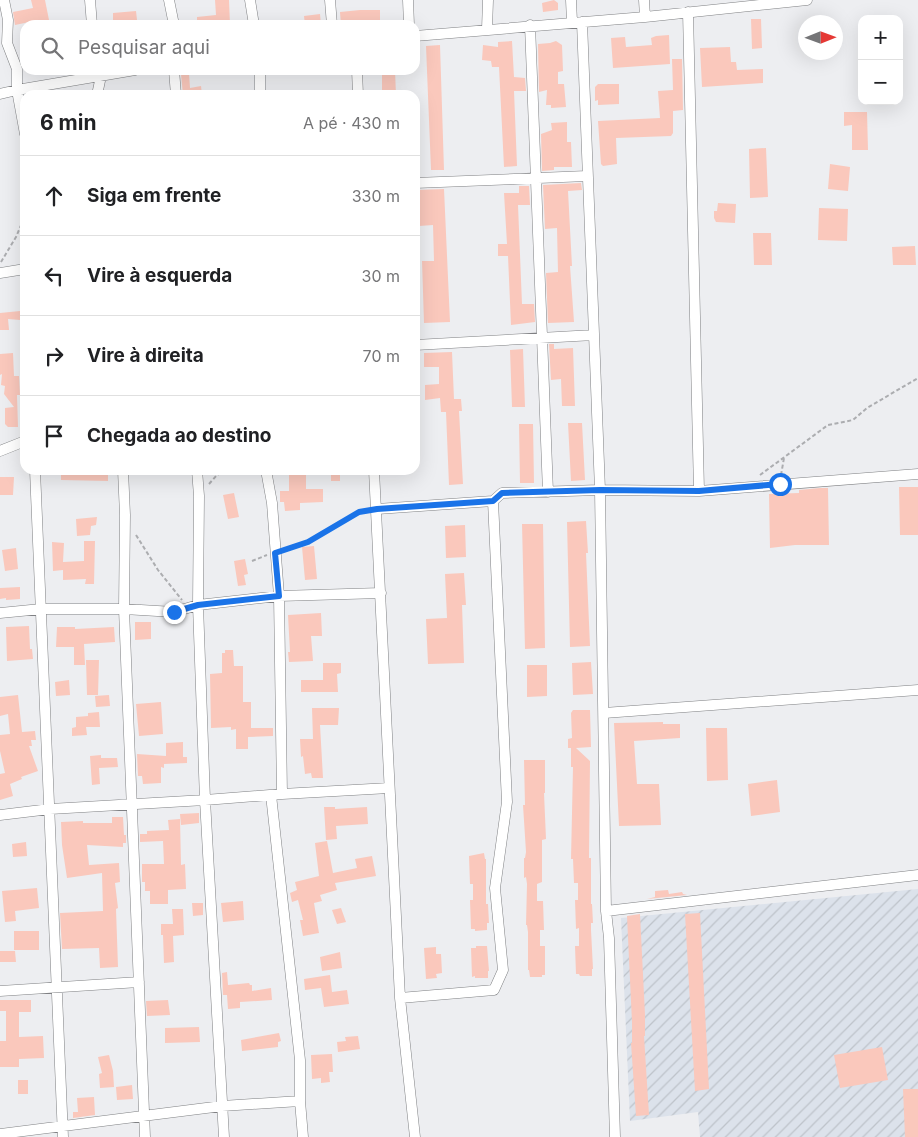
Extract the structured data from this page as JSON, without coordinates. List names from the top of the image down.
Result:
{
  "north": "right",
  "page": {
    "map_buttons": ["+", "−"],
    "search": "Pesquisar aqui",
    "heading": ["6 min", "A pé · 430 m"],
    "list": [
      ["Siga em frente", "330 m"],
      ["Vire à esquerda", "30 m"],
      ["Vire à direita", "70 m"],
      "Chegada ao destino"
    ]
  }
}
